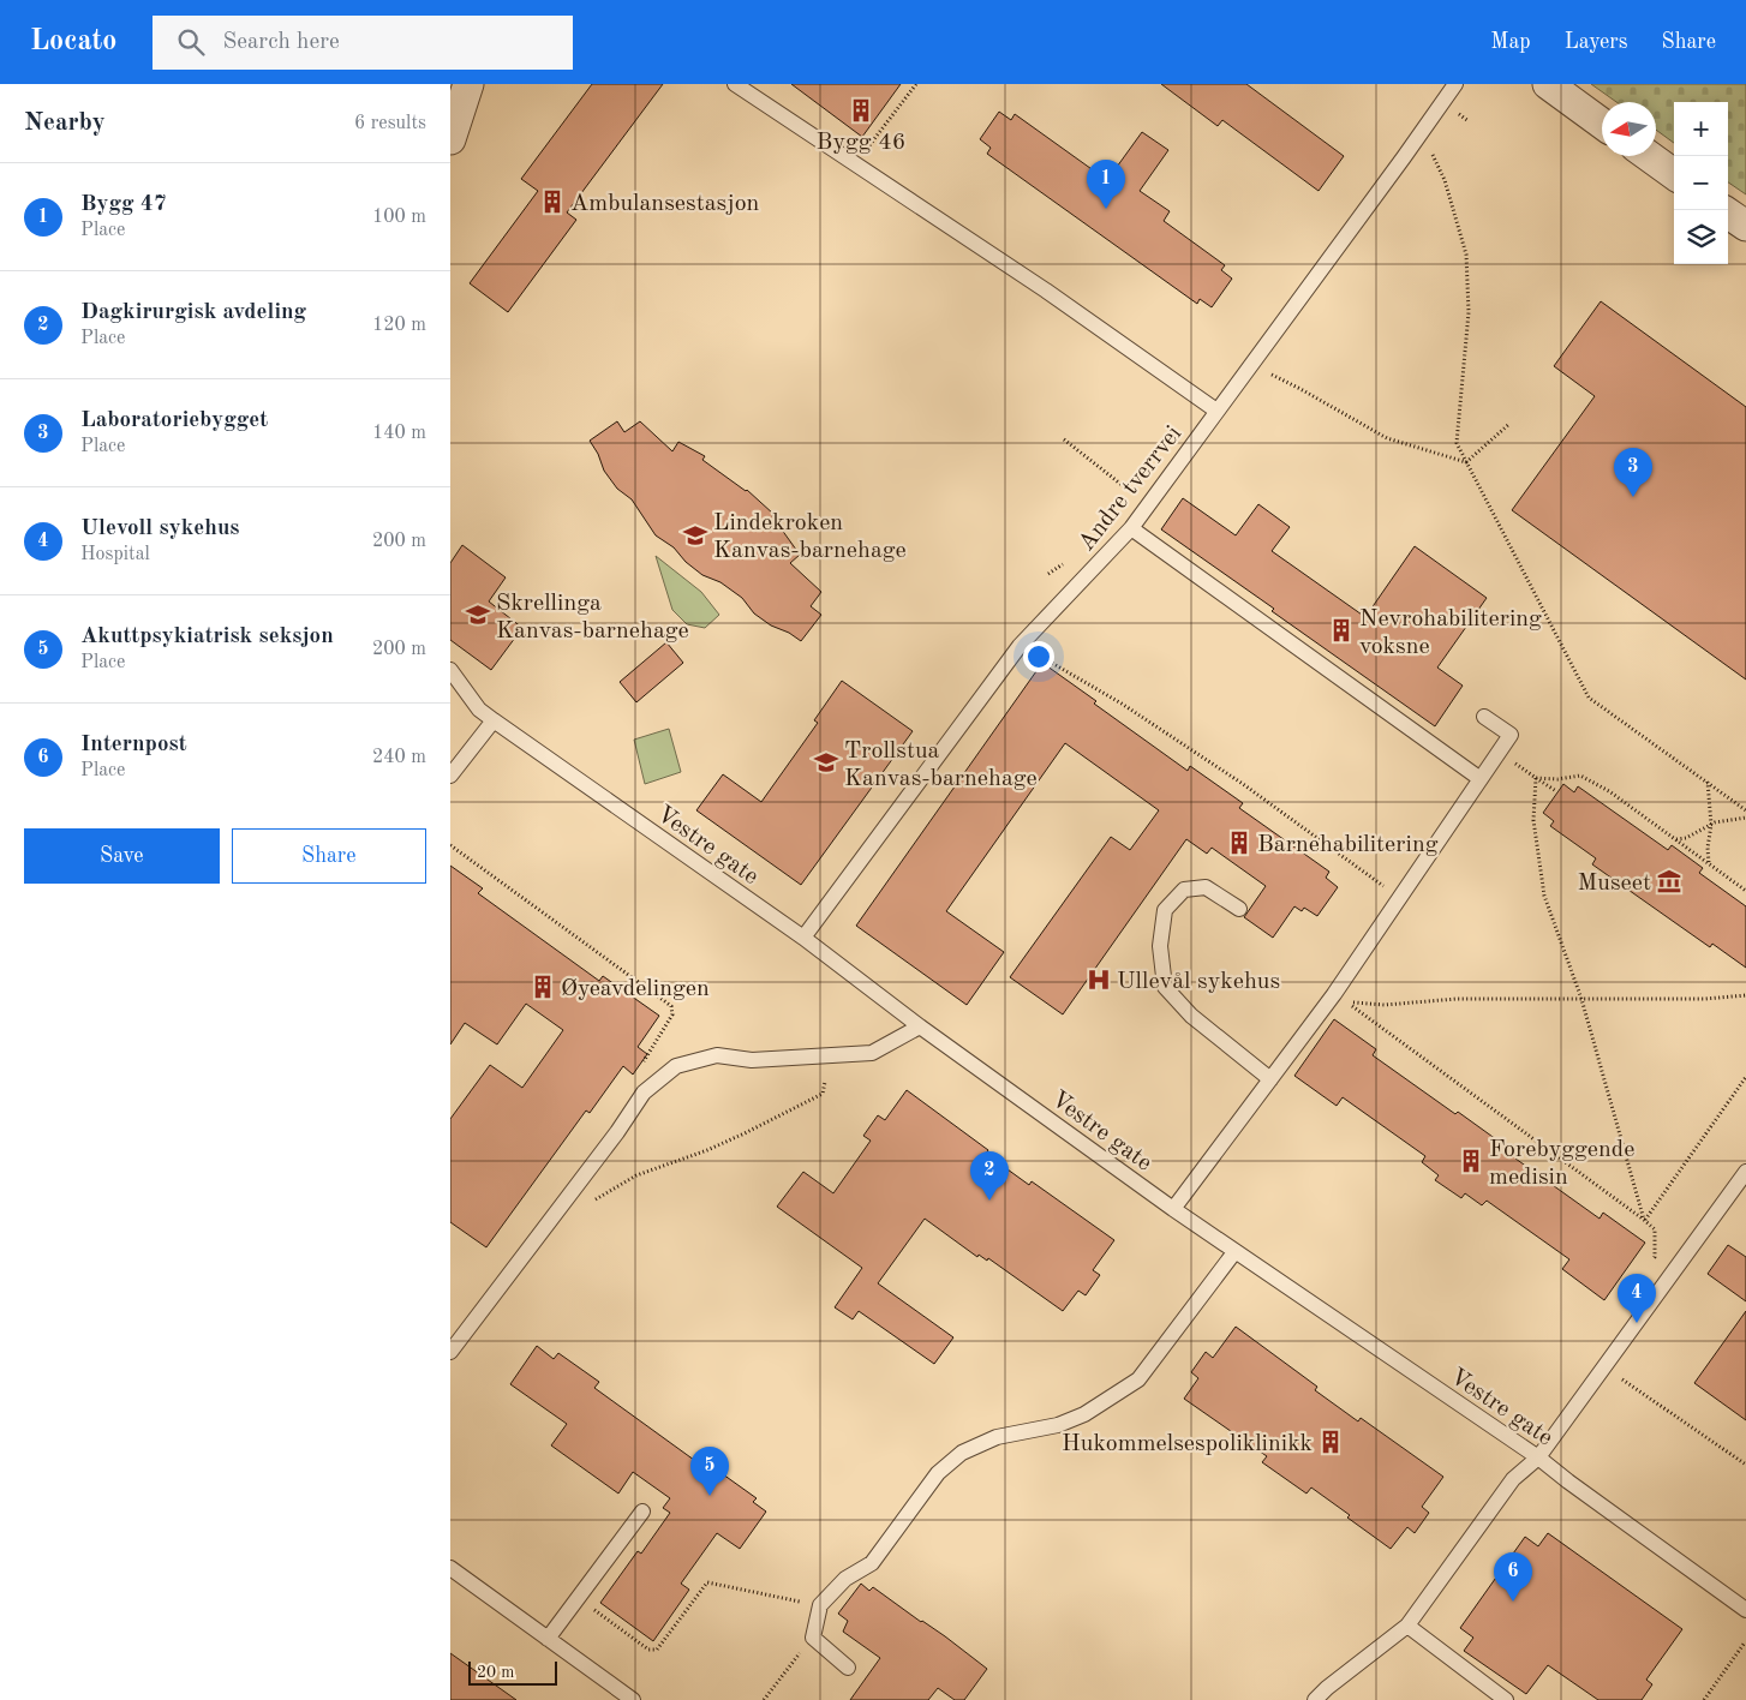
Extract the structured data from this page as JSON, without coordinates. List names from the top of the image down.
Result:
{
  "streets": {
    "lane": ["Andre tverrvei", "Vestre gate"]
  },
  "crossings": [
    ["Andre tverrvei", "Vestre gate"]
  ],
  "places": {
    "building": [
      "Bygg 46",
      "Ambulansestasjon",
      "Nevrohabilitering voksne",
      "Barnehabilitering",
      "Øyeavdelingen",
      "Forebyggende medisin",
      "Hukommelsespoliklinikk"
    ],
    "school or university": ["Lindekroken Kanvas-barnehage", "Skrellinga Kanvas-barnehage", "Trollstua Kanvas-barnehage"],
    "museum": ["Museet"],
    "hospital": ["Ullevål sykehus"]
  },
  "scale_bar": "20 m",
  "north": "left",
  "page": {
    "header": "Locato",
    "search": "Search here",
    "nav": ["Map", "Layers", "Share"],
    "heading": ["Nearby", "6 results"],
    "map_buttons": ["+", "−"],
    "pins": [
      "1",
      "3",
      "2",
      "4",
      "5",
      "6"
    ],
    "list": [
      {
        "mark": "1",
        "name": "Bygg 47",
        "note": "Place",
        "value": "100 m"
      },
      {
        "mark": "2",
        "name": "Dagkirurgisk avdeling",
        "note": "Place",
        "value": "120 m"
      },
      {
        "mark": "3",
        "name": "Laboratoriebygget",
        "note": "Place",
        "value": "140 m"
      },
      {
        "mark": "4",
        "name": "Ulevoll sykehus",
        "note": "Hospital",
        "value": "200 m"
      },
      {
        "mark": "5",
        "name": "Akuttpsykiatrisk seksjon",
        "note": "Place",
        "value": "200 m"
      },
      {
        "mark": "6",
        "name": "Internpost",
        "note": "Place",
        "value": "240 m"
      }
    ],
    "buttons": ["Save", "Share"],
    "scale": "20 m"
  }
}
